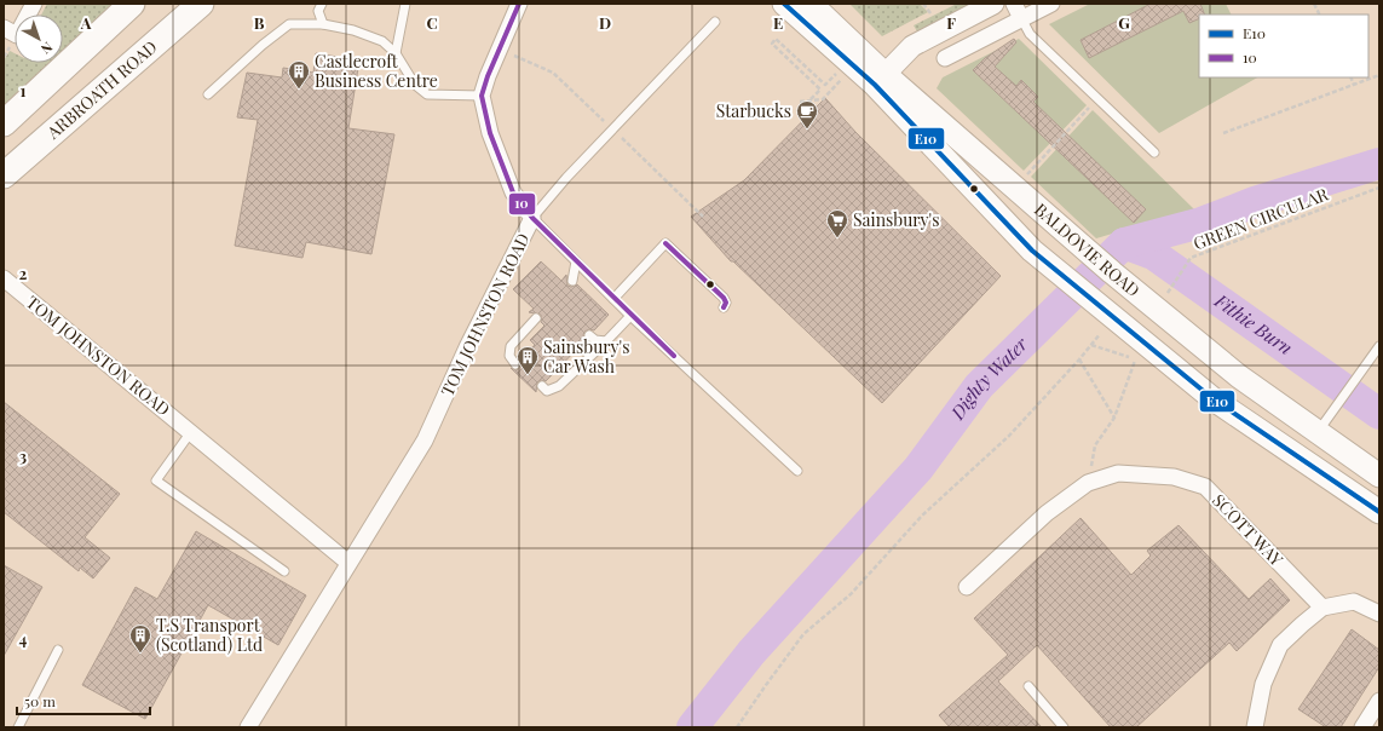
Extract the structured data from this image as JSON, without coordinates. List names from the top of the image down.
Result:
{
  "streets": {
    "main road": ["ARBROATH ROAD", "BALDOVIE ROAD"],
    "street": ["TOM JOHNSTON ROAD", "SCOTT WAY"],
    "path": ["GREEN CIRCULAR"]
  },
  "water": ["Fithie Burn", "Dighty Water"],
  "places": {
    "building": ["Castlecroft Business Centre", "Sainsbury's Car Wash", "T.S Transport (Scotland) Ltd"],
    "cafe": ["Starbucks"],
    "supermarket": ["Sainsbury's"]
  },
  "lines": ["transit line E10", "transit line 10"],
  "legend": ["E10", "10"],
  "scale_bar": "50 m",
  "north": "bottom right",
  "grid": {
    "columns": [
      "A",
      "B",
      "C",
      "D",
      "E",
      "F",
      "G"
    ],
    "rows": [
      "1",
      "2",
      "3",
      "4"
    ]
  }
}
